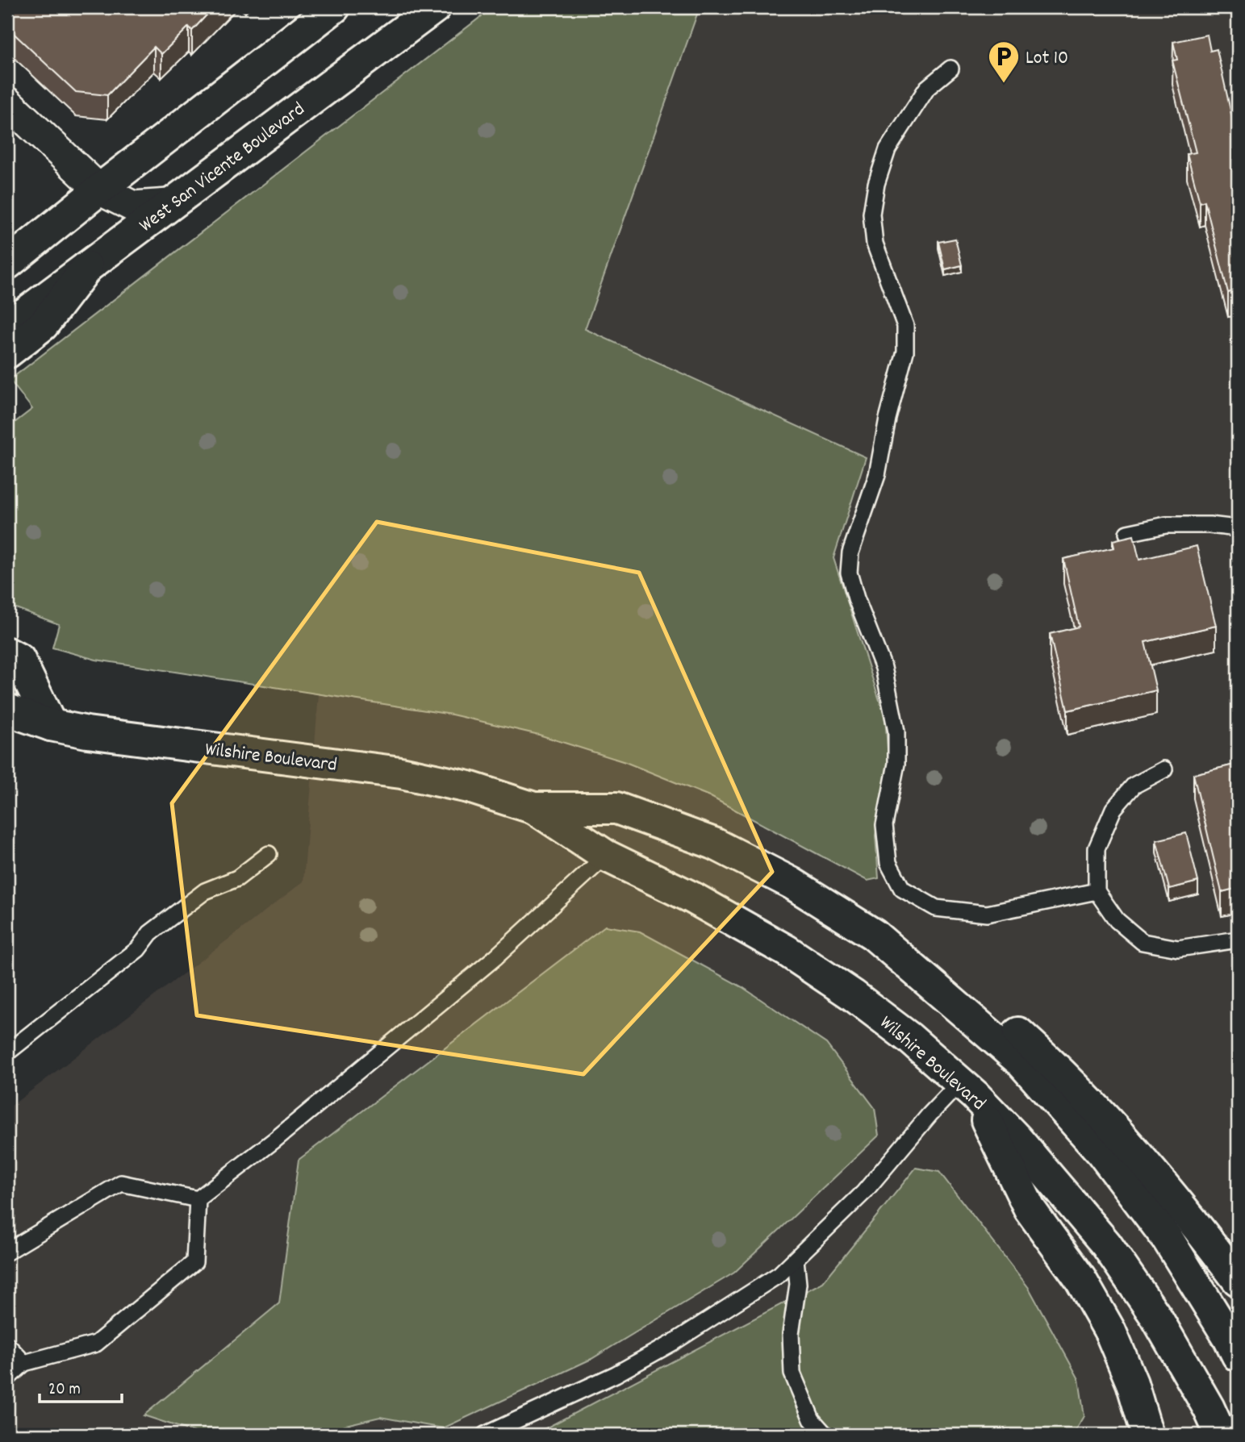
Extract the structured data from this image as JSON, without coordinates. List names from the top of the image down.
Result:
{
  "streets": {
    "main road": ["West San Vicente Boulevard", "Wilshire Boulevard"]
  },
  "places": {
    "parking": ["Lot 10"]
  },
  "scale_bar": "20 m"
}
